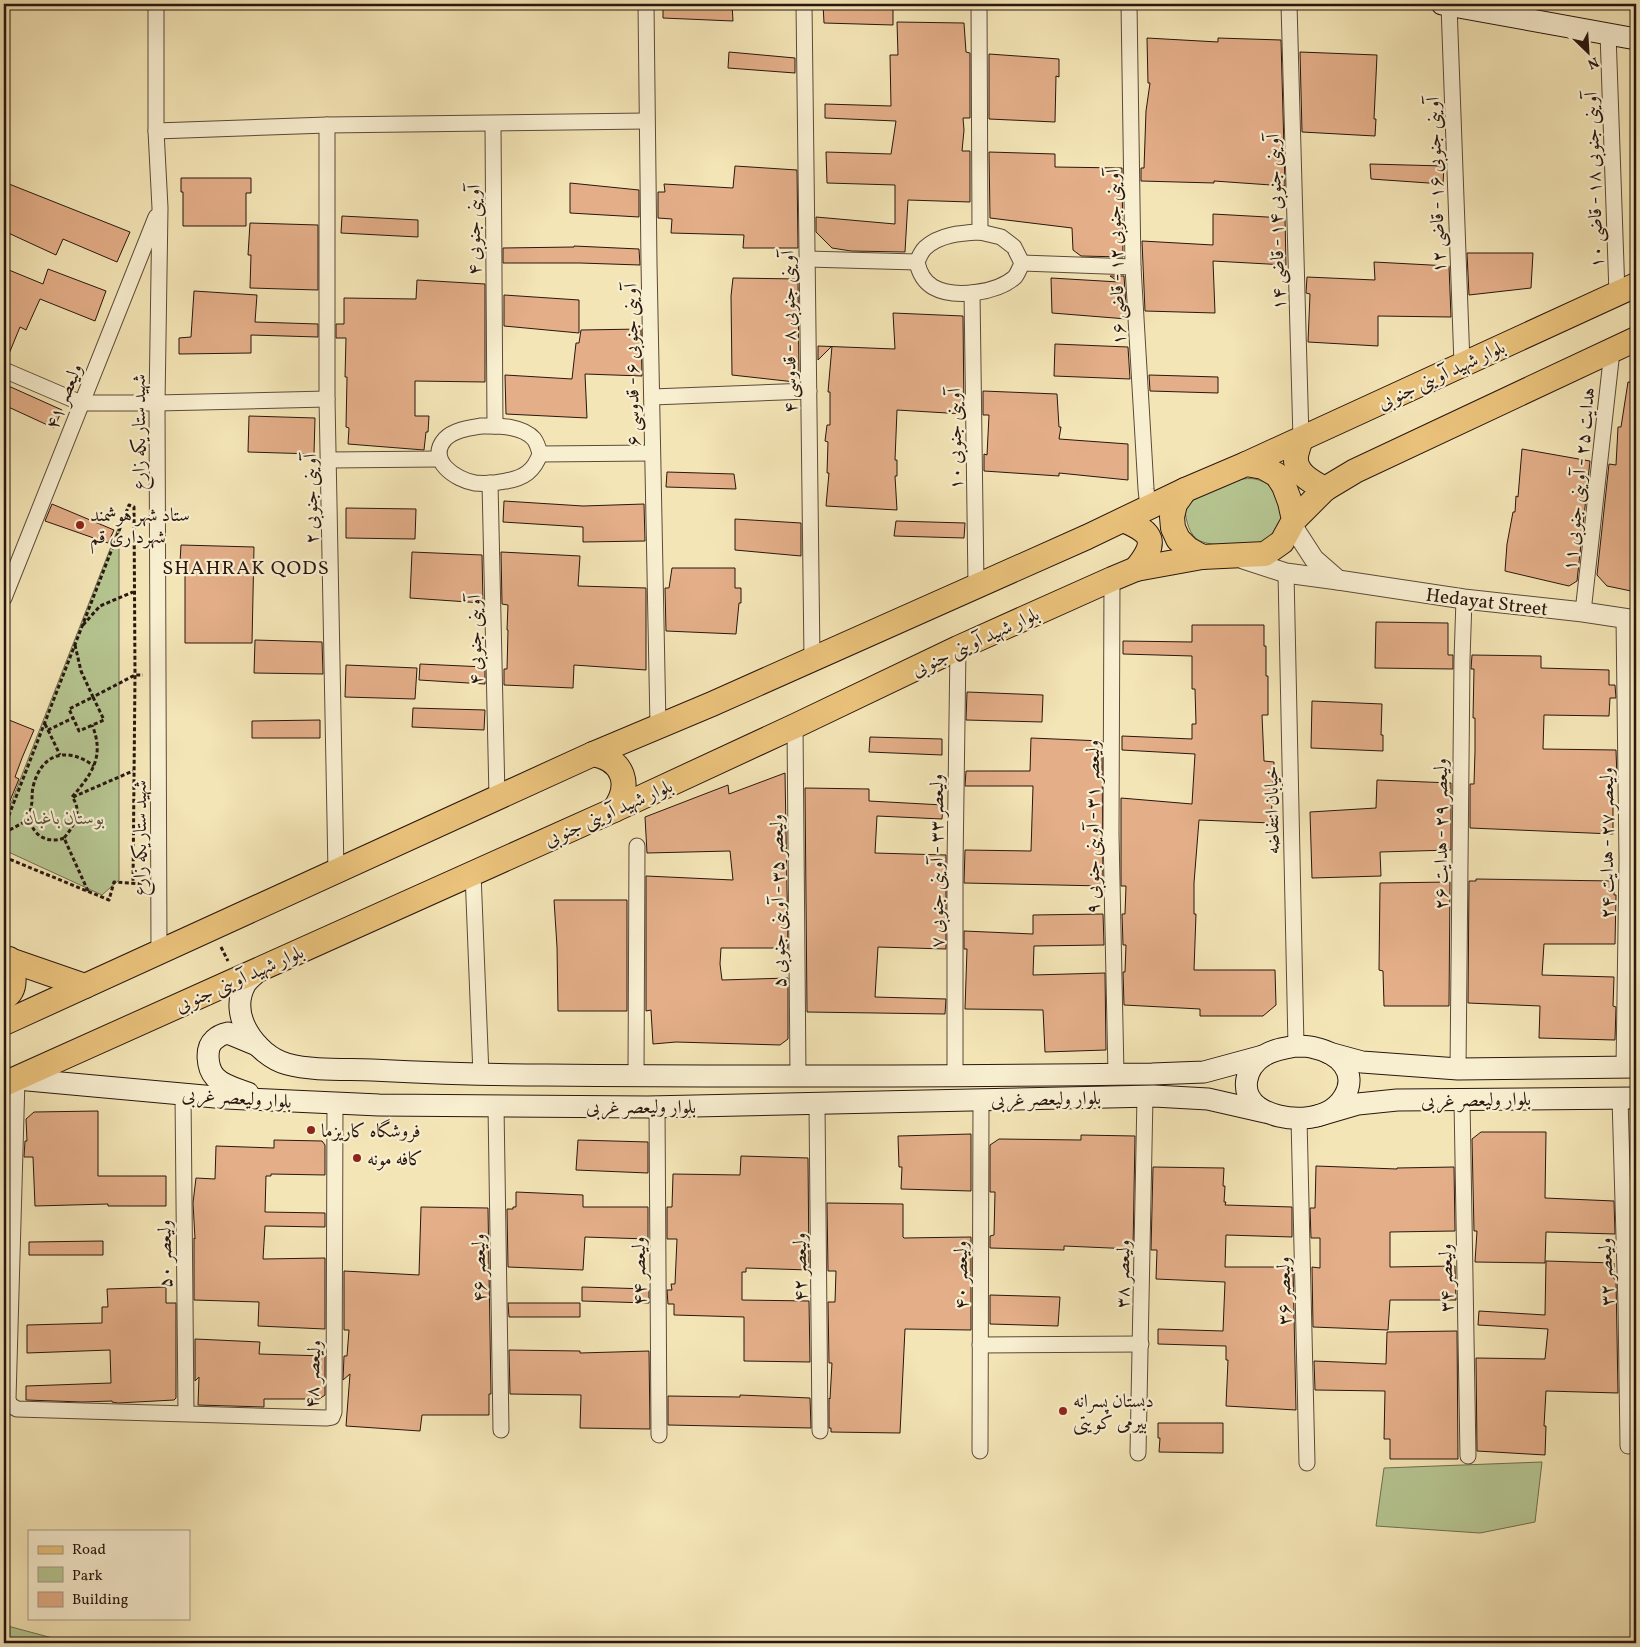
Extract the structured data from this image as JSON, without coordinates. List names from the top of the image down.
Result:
{
  "streets": {
    "main road": ["بلوار شهید آوینی جنوبی", "بلوار ولیعصر غربی"],
    "street": [
      "آوینی جنوبی ۱۸ - قاضی ۱۰",
      "آوینی جنوبی ۱۶ - قاضی ۱۲",
      "آوینی جنوبی ۱۴ - قاضی ۱۴",
      "آوینی جنوبی ۴",
      "آوینی جنوبی ۱۲ - قاضی ۱۶",
      "آوینی جنوبی ۸ - قدوسی ۴",
      "آوینی جنوبی ۶ - قدوسی ۶",
      "ولیعصر ۴۱",
      "شهید ستار یکه زارع",
      "آوینی جنوبی ۱۰",
      "هدایت ۲۵ - آوینی جنوبی ۱۱",
      "آوینی جنوبی ۲",
      "Hedayat Street",
      "خیابان انتفاضه",
      "ولیعصر ۳۱ - آوینی جنوبی ۹",
      "ولیعصر ۲۹ - هدایت ۲۶",
      "ولیعصر ۲۷ - هدایت ۲۴",
      "ولیعصر ۳۳ - آوینی جنوبی ۷",
      "ولیعصر ۳۵ - آوینی جنوبی ۵",
      "ولیعصر ۵۰",
      "ولیعصر ۴۲",
      "ولیعصر ۴۶",
      "ولیعصر ۴۴",
      "ولیعصر ۳۲",
      "ولیعصر ۳۸",
      "ولیعصر ۴۰",
      "ولیعصر ۳۴",
      "ولیعصر ۳۶",
      "ولیعصر ۴۸"
    ]
  },
  "crossings": [
    ["آوینی جنوبی ۱۸ - قاضی ۱۰", "بلوار شهید آوینی جنوبی"],
    ["آوینی جنوبی ۱۶ - قاضی ۱۲", "بلوار شهید آوینی جنوبی"],
    ["آوینی جنوبی ۱۴ - قاضی ۱۴", "بلوار شهید آوینی جنوبی"],
    ["بلوار شهید آوینی جنوبی", "Hedayat Street"],
    ["بلوار شهید آوینی جنوبی", "ولیعصر ۳۱ - آوینی جنوبی ۹"],
    ["بلوار شهید آوینی جنوبی", "ولیعصر ۳۳ - آوینی جنوبی ۷"],
    ["بلوار شهید آوینی جنوبی", "ولیعصر ۳۵ - آوینی جنوبی ۵"],
    ["بلوار شهید آوینی جنوبی", "بلوار ولیعصر غربی"],
    ["بلوار شهید آوینی جنوبی", "ولیعصر ۴۸"],
    ["ولیعصر ۴۱", "شهید ستار یکه زارع"],
    ["هدایت ۲۵ - آوینی جنوبی ۱۱", "Hedayat Street"],
    ["Hedayat Street", "خیابان انتفاضه"],
    ["Hedayat Street", "ولیعصر ۲۹ - هدایت ۲۶"],
    ["Hedayat Street", "ولیعصر ۲۷ - هدایت ۲۴"],
    ["خیابان انتفاضه", "بلوار ولیعصر غربی"],
    ["خیابان انتفاضه", "ولیعصر ۳۶"],
    ["ولیعصر ۳۱ - آوینی جنوبی ۹", "بلوار ولیعصر غربی"],
    ["ولیعصر ۲۹ - هدایت ۲۶", "بلوار ولیعصر غربی"],
    ["ولیعصر ۲۷ - هدایت ۲۴", "بلوار ولیعصر غربی"],
    ["ولیعصر ۳۳ - آوینی جنوبی ۷", "بلوار ولیعصر غربی"],
    ["ولیعصر ۳۵ - آوینی جنوبی ۵", "بلوار ولیعصر غربی"],
    ["بلوار ولیعصر غربی", "ولیعصر ۵۰"],
    ["بلوار ولیعصر غربی", "ولیعصر ۴۲"],
    ["بلوار ولیعصر غربی", "ولیعصر ۴۶"],
    ["بلوار ولیعصر غربی", "ولیعصر ۴۴"],
    ["بلوار ولیعصر غربی", "ولیعصر ۳۲"],
    ["بلوار ولیعصر غربی", "ولیعصر ۳۸"],
    ["بلوار ولیعصر غربی", "ولیعصر ۴۰"],
    ["بلوار ولیعصر غربی", "ولیعصر ۳۴"],
    ["بلوار ولیعصر غربی", "ولیعصر ۳۶"],
    ["بلوار ولیعصر غربی", "ولیعصر ۴۸"],
    ["ولیعصر ۵۰", "ولیعصر ۴۸"]
  ],
  "districts": ["SHAHRAK QODS"],
  "parks": ["بوستان باغبان"],
  "places": [
    "ستاد شهر هوشمند شهرداری قم",
    "فروشگاه کاریزما",
    "کافه مونه",
    "دبستان پسرانه بیرمی کویتی"
  ],
  "legend": ["Road", "Park", "Building"],
  "north": "bottom right"
}
